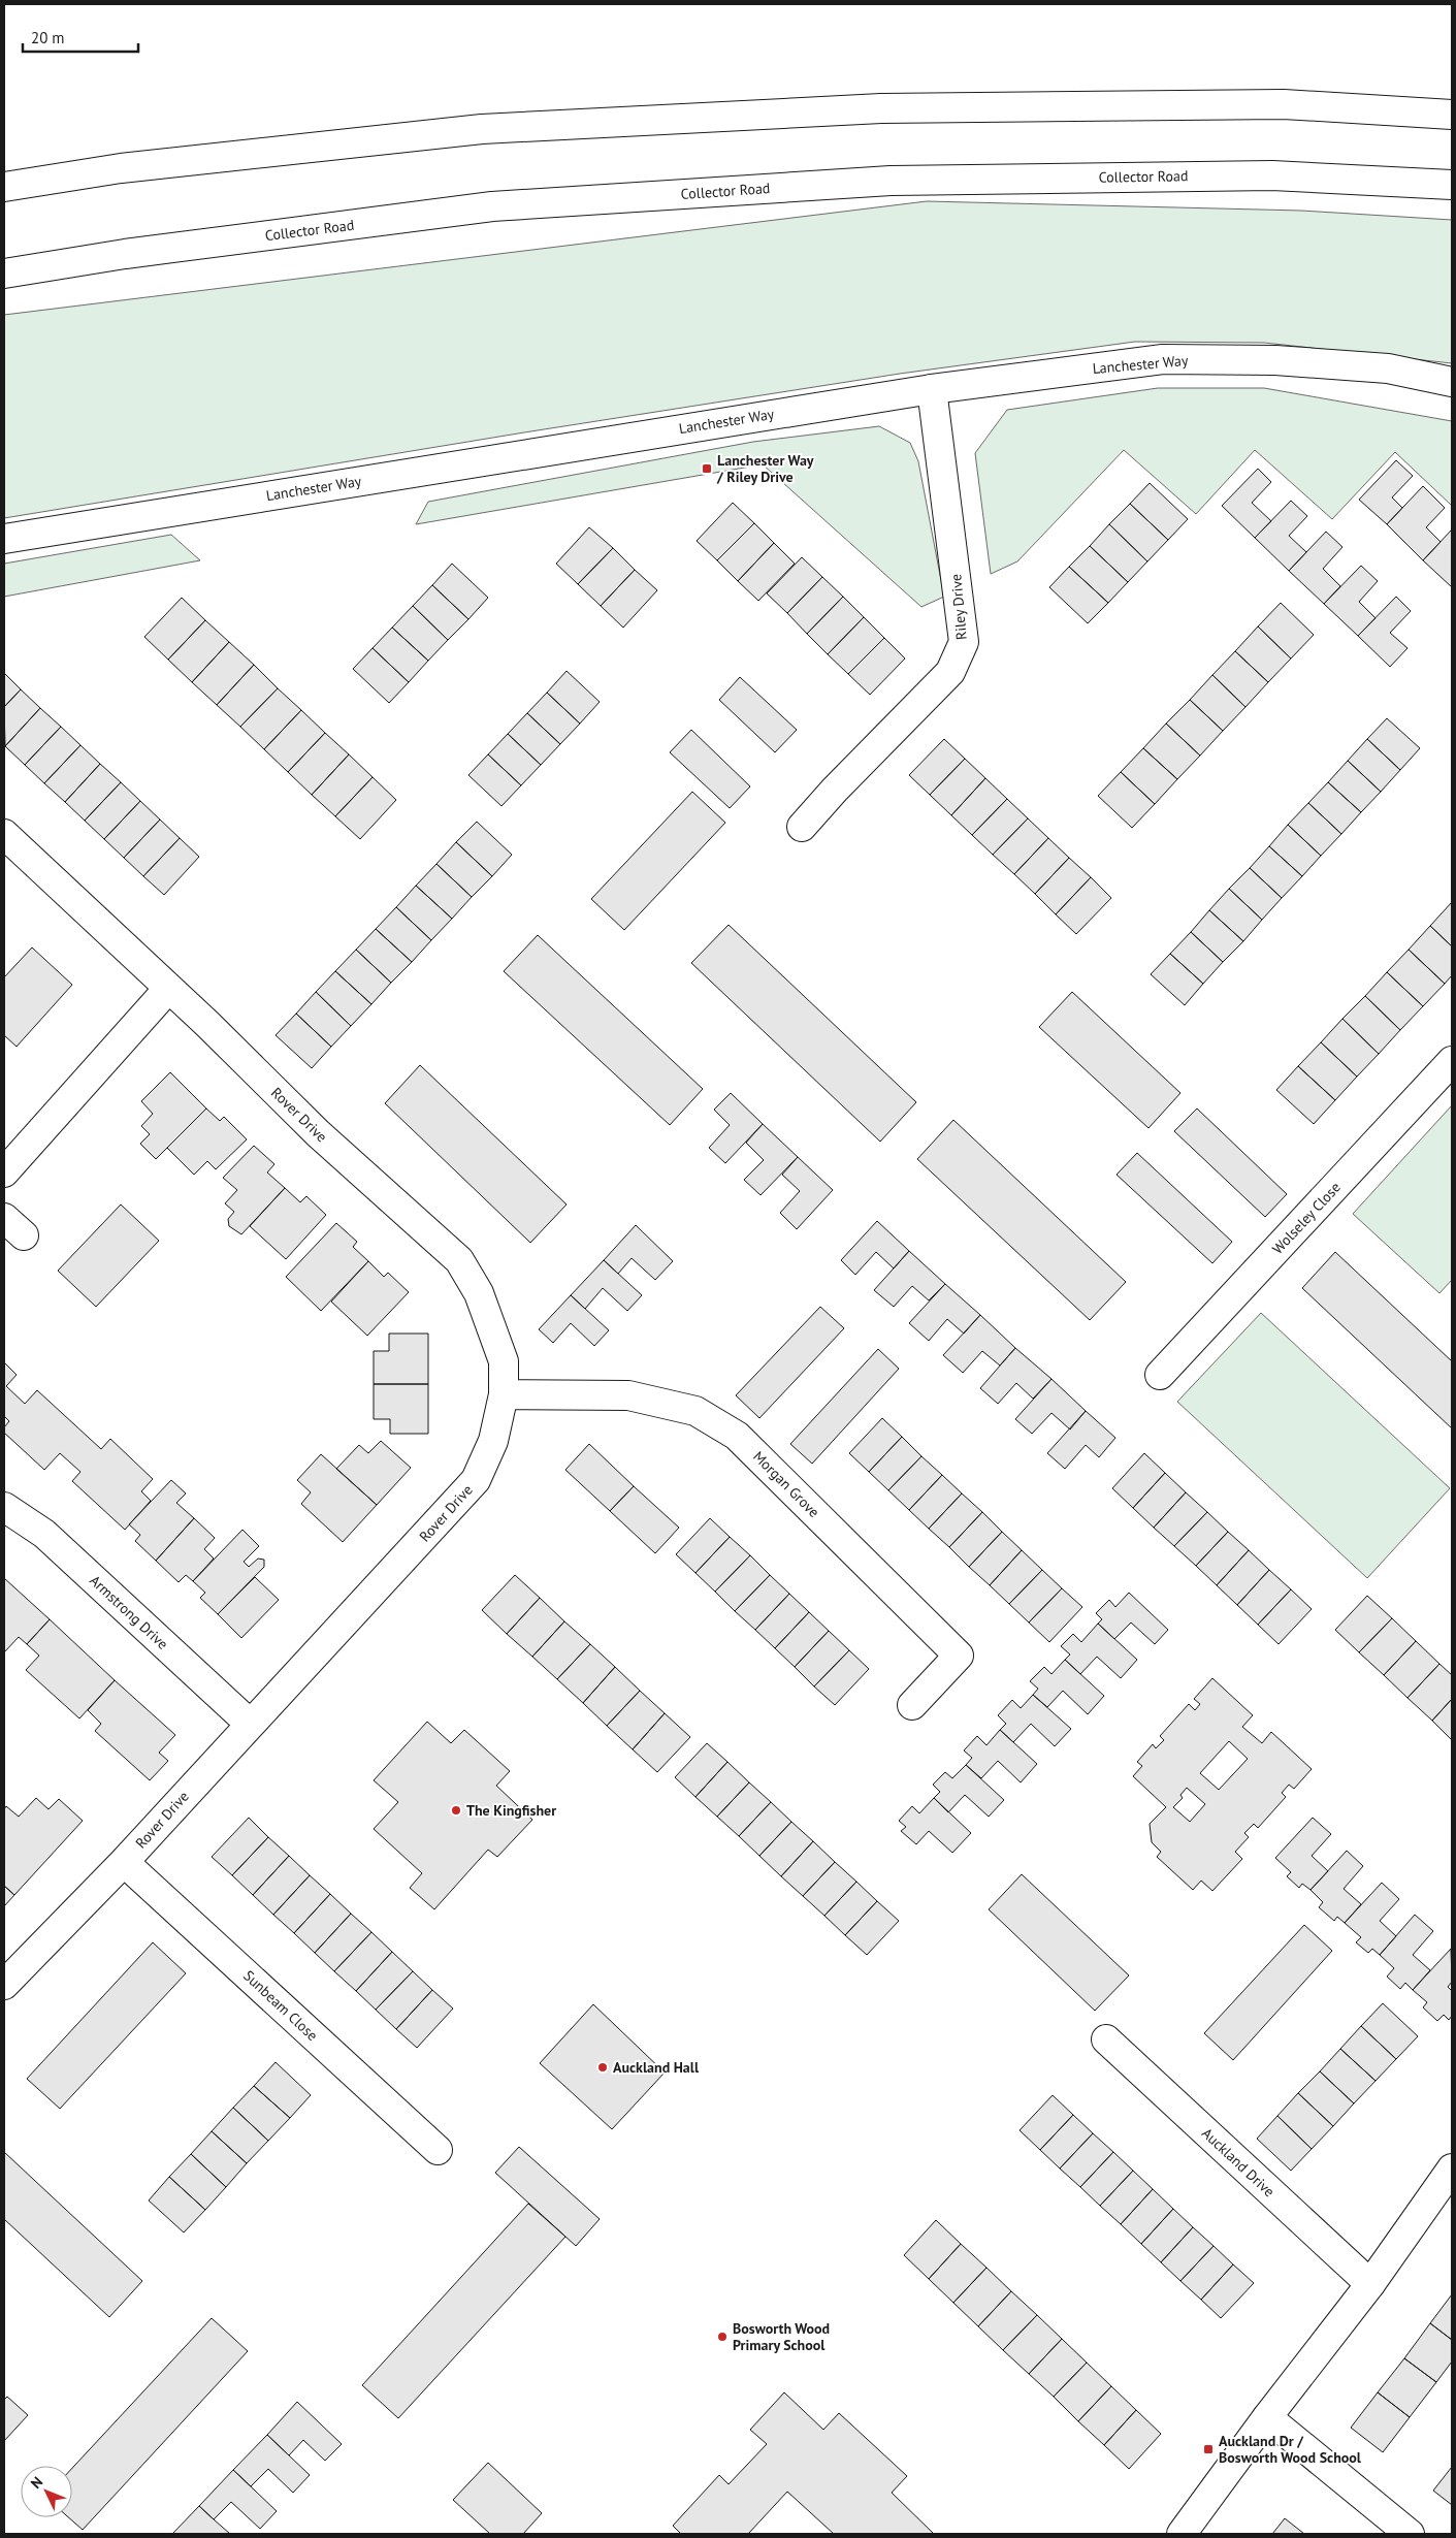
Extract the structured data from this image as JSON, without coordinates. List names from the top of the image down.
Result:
{
  "streets": {
    "main road": [
      "Collector Road",
      "Lanchester Way",
      "Riley Drive",
      "Rover Drive",
      "Wolseley Close",
      "Morgan Grove",
      "Armstrong Drive",
      "Sunbeam Close",
      "Auckland Drive"
    ]
  },
  "crossings": [
    ["Lanchester Way", "Riley Drive"],
    ["Rover Drive", "Morgan Grove"],
    ["Rover Drive", "Armstrong Drive"],
    ["Rover Drive", "Sunbeam Close"]
  ],
  "places": {
    "transit": ["Lanchester Way / Riley Drive", "Auckland Dr / Bosworth Wood School"],
    "other": ["The Kingfisher", "Auckland Hall", "Bosworth Wood Primary School"]
  },
  "scale_bar": "20 m",
  "north": "top left"
}
